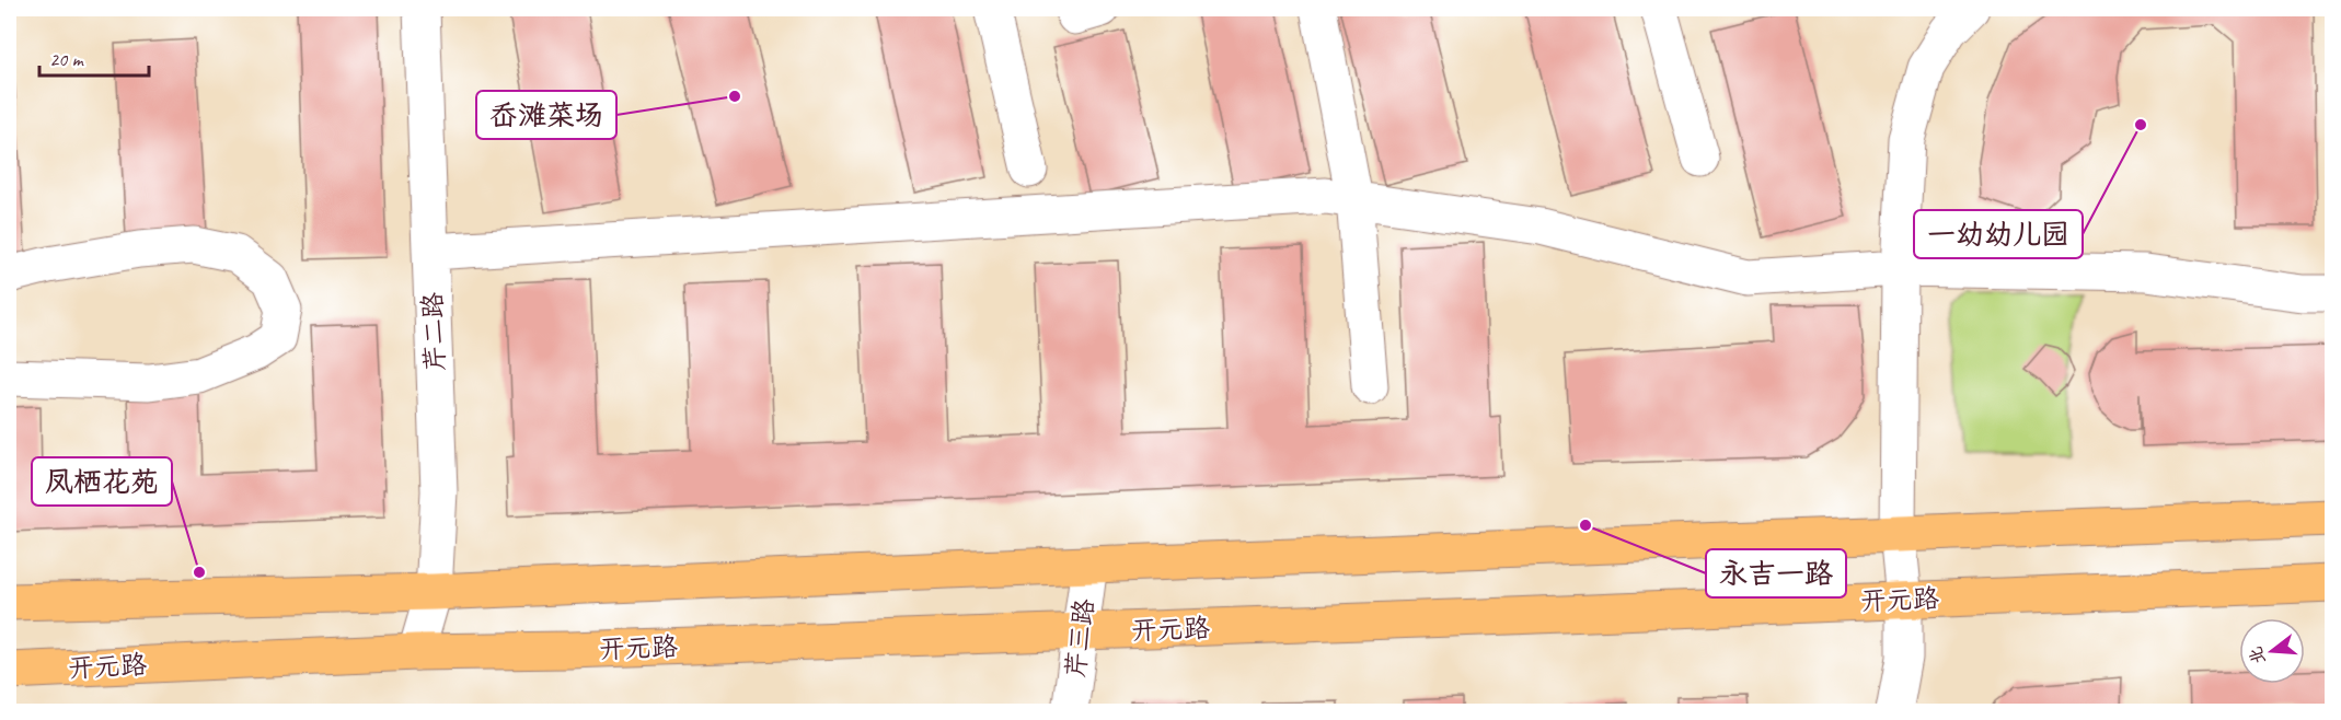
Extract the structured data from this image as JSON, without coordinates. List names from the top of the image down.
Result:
{
  "streets": {
    "main road": ["开元路"],
    "street": ["芹二路", "芹三路"]
  },
  "crossings": [
    ["芹二路", "开元路"],
    ["开元路", "芹三路"]
  ],
  "places": [
    "岙滩菜场",
    "一幼幼儿园",
    "永吉一路",
    "凤栖花苑"
  ],
  "scale_bar": "20 m",
  "north": "left"
}
